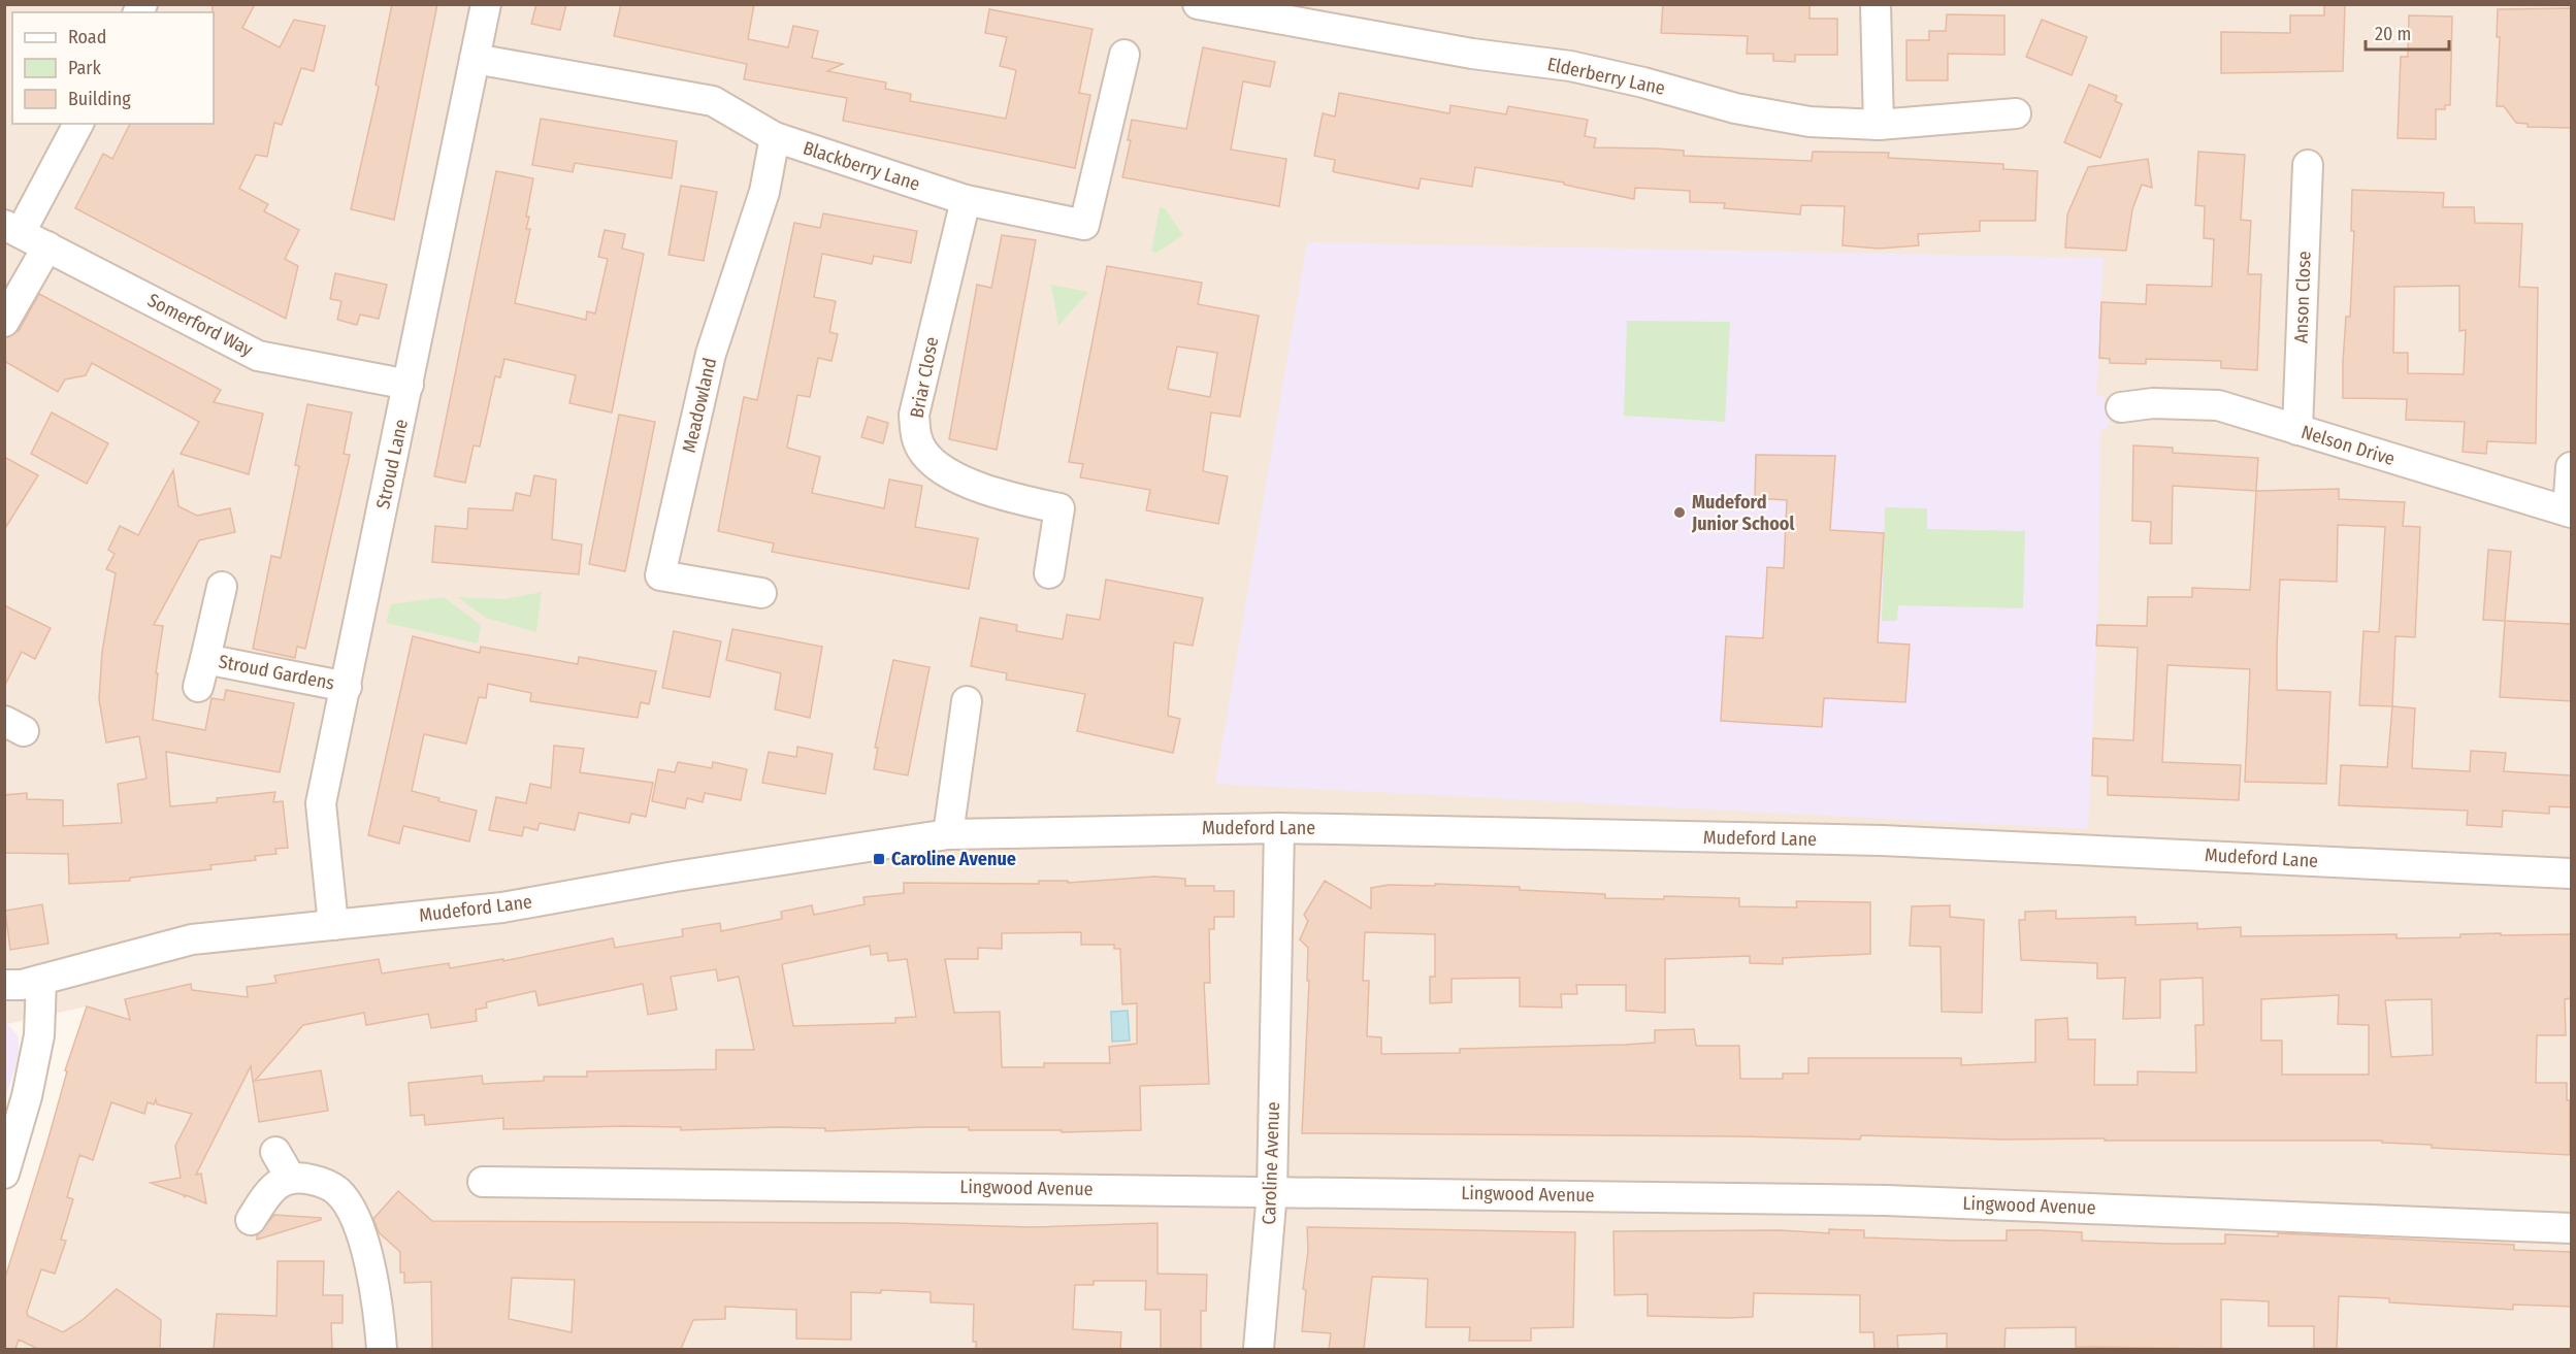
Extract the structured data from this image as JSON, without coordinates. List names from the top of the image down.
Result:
{
  "streets": {
    "street": [
      "Elderberry Lane",
      "Blackberry Lane",
      "Anson Close",
      "Somerford Way",
      "Briar Close",
      "Meadowland",
      "Nelson Drive",
      "Stroud Lane",
      "Stroud Gardens",
      "Mudeford Lane",
      "Caroline Avenue",
      "Lingwood Avenue"
    ]
  },
  "crossings": [
    ["Blackberry Lane", "Briar Close"],
    ["Blackberry Lane", "Meadowland"],
    ["Blackberry Lane", "Stroud Lane"],
    ["Anson Close", "Nelson Drive"],
    ["Somerford Way", "Stroud Lane"],
    ["Stroud Lane", "Stroud Gardens"],
    ["Stroud Lane", "Mudeford Lane"],
    ["Mudeford Lane", "Caroline Avenue"],
    ["Caroline Avenue", "Lingwood Avenue"]
  ],
  "places": {
    "other": ["Mudeford Junior School"],
    "transit": ["Caroline Avenue"]
  },
  "legend": ["Road", "Park", "Building"],
  "scale_bar": "20 m"
}
